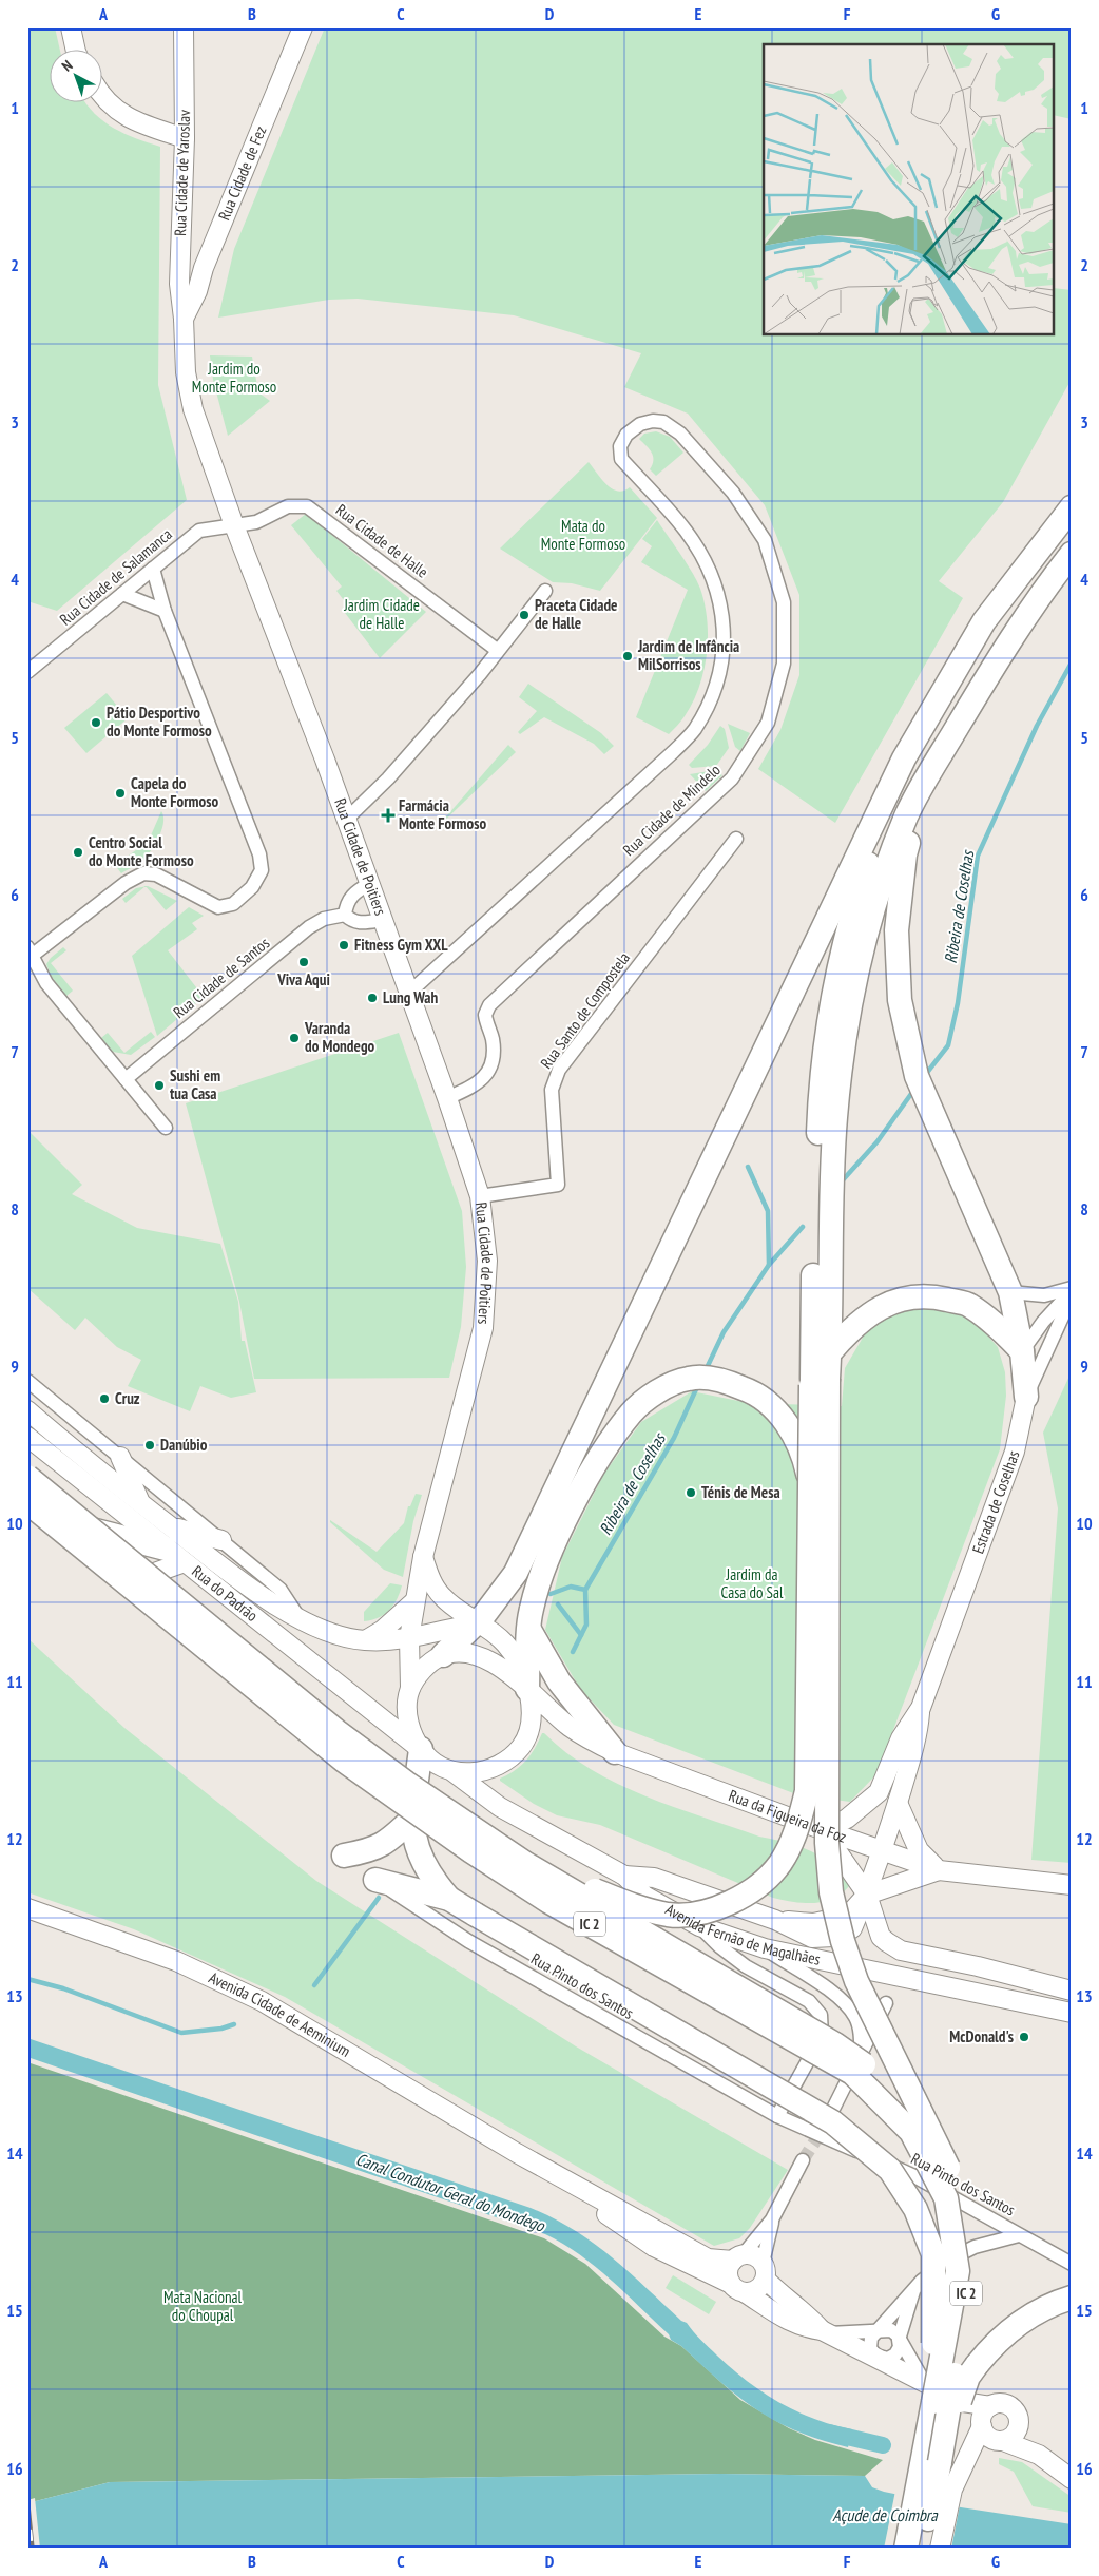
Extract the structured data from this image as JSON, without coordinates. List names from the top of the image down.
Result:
{
  "streets": {
    "highway": ["IC 2"],
    "street": [
      "Rua Cidade de Yaroslav",
      "Rua Cidade de Fez",
      "Rua Cidade de Halle",
      "Rua Cidade de Salamanca",
      "Rua Cidade de Mindelo",
      "Rua Cidade de Poitiers",
      "Rua Cidade de Santos",
      "Rua Santo de Compostela",
      "Estrada de Coselhas",
      "Rua do Padrão",
      "Rua da Figueira da Foz",
      "Avenida Fernão de Magalhães",
      "Rua Pinto dos Santos",
      "Avenida Cidade de Aeminium"
    ]
  },
  "crossings": [
    ["Rua Cidade de Yaroslav", "Rua Cidade de Fez"],
    ["Rua Cidade de Yaroslav", "Rua Cidade de Poitiers"],
    ["Rua Cidade de Fez", "Rua Cidade de Poitiers"],
    ["Rua Cidade de Halle", "Rua Cidade de Salamanca"],
    ["Rua Cidade de Halle", "Rua Cidade de Poitiers"],
    ["Rua Cidade de Salamanca", "Rua Cidade de Poitiers"],
    ["Rua Cidade de Mindelo", "Rua Cidade de Poitiers"],
    ["Rua Cidade de Poitiers", "Rua Santo de Compostela"],
    ["Rua Cidade de Poitiers", "Rua do Padrão"],
    ["Rua Cidade de Poitiers", "Rua da Figueira da Foz"],
    ["Rua Cidade de Poitiers", "Avenida Fernão de Magalhães"],
    ["Rua do Padrão", "Rua da Figueira da Foz"],
    ["Rua do Padrão", "Avenida Fernão de Magalhães"],
    ["Rua da Figueira da Foz", "Avenida Fernão de Magalhães"]
  ],
  "water": ["Ribeira de Coselhas", "Canal Condutor Geral do Mondego", "Açude de Coimbra"],
  "parks": [
    "Jardim do Monte Formoso",
    "Mata do Monte Formoso",
    "Jardim Cidade de Halle",
    "Jardim da Casa do Sal",
    "Mata Nacional do Choupal"
  ],
  "places": {
    "other": [
      "Praceta Cidade de Halle",
      "Jardim de Infância MilSorrisos",
      "Pátio Desportivo do Monte Formoso",
      "Capela do Monte Formoso",
      "Centro Social do Monte Formoso",
      "Fitness Gym XXL",
      "Viva Aqui",
      "Lung Wah",
      "Varanda do Mondego",
      "Sushi em tua Casa",
      "Cruz",
      "Danúbio",
      "Ténis de Mesa",
      "McDonald's"
    ],
    "health": ["Farmácia Monte Formoso"]
  },
  "north": "top left",
  "grid": {
    "columns": [
      "A",
      "B",
      "C",
      "D",
      "E",
      "F",
      "G"
    ],
    "rows": [
      "1",
      "2",
      "3",
      "4",
      "5",
      "6",
      "7",
      "8",
      "9",
      "10",
      "11",
      "12",
      "13",
      "14",
      "15",
      "16"
    ]
  }
}
